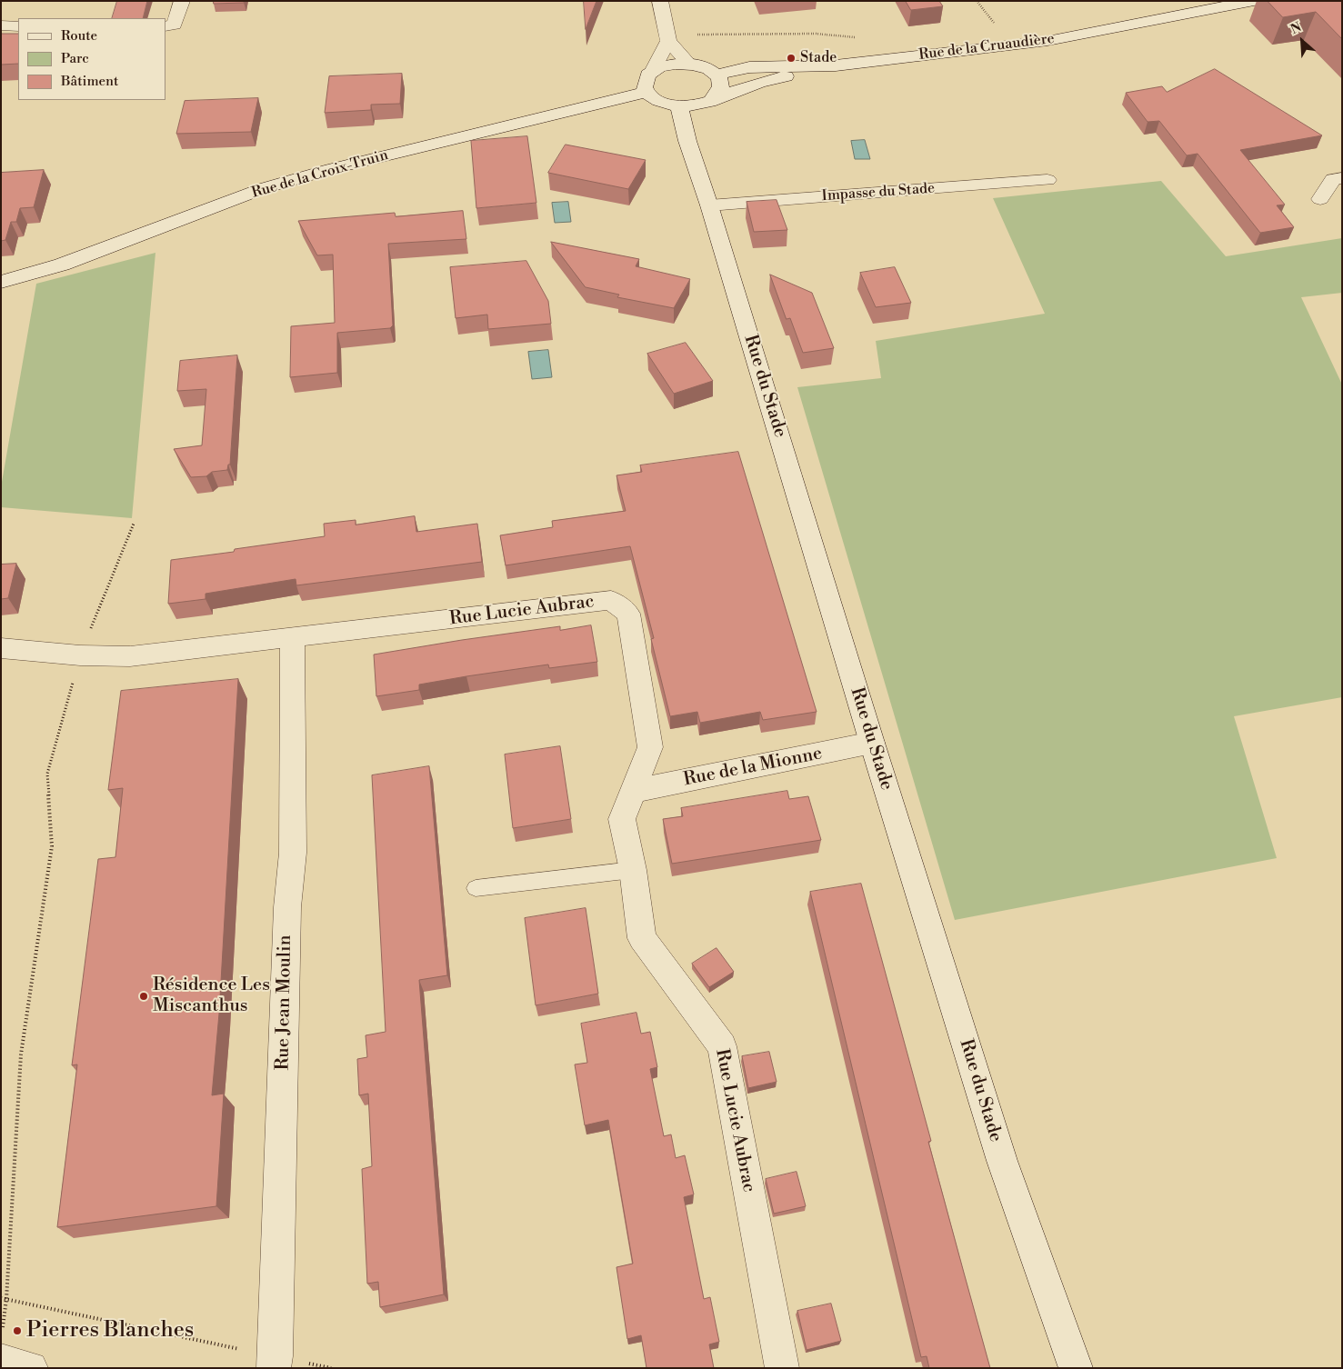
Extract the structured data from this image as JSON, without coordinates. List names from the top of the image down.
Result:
{
  "streets": {
    "street": [
      "Rue de la Cruaudière",
      "Rue de la Croix-Truin",
      "Impasse du Stade",
      "Rue du Stade",
      "Rue Lucie Aubrac",
      "Rue de la Mionne",
      "Rue Jean Moulin"
    ]
  },
  "crossings": [
    ["Rue de la Cruaudière", "Rue de la Croix-Truin"],
    ["Rue de la Cruaudière", "Rue du Stade"],
    ["Rue de la Croix-Truin", "Rue du Stade"],
    ["Impasse du Stade", "Rue du Stade"],
    ["Rue du Stade", "Rue de la Mionne"],
    ["Rue Lucie Aubrac", "Rue de la Mionne"],
    ["Rue Lucie Aubrac", "Rue Jean Moulin"]
  ],
  "places": ["Stade", "Résidence Les Miscanthus", "Pierres Blanches"],
  "legend": ["Route", "Parc", "Bâtiment"],
  "north": "top left"
}
